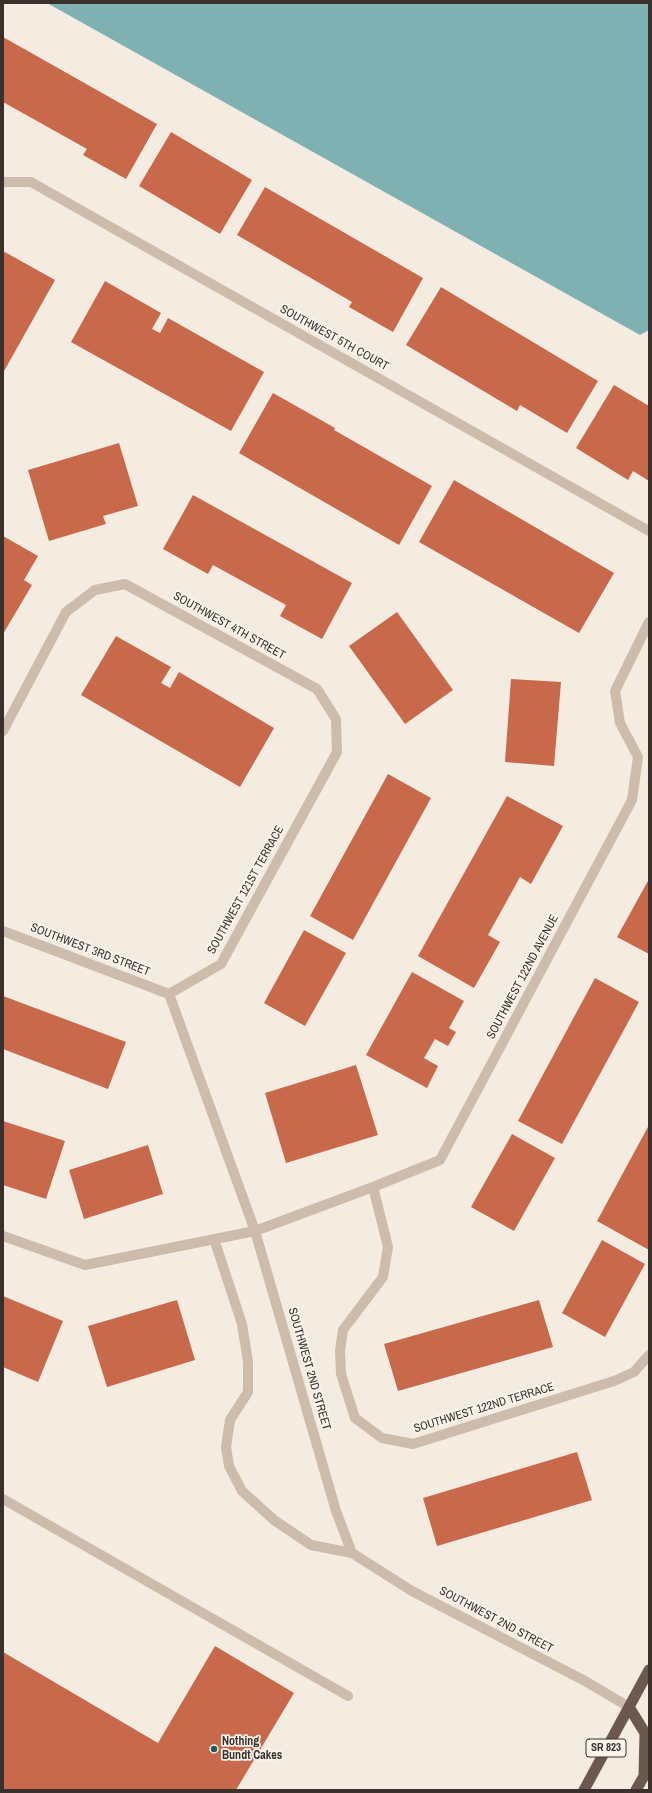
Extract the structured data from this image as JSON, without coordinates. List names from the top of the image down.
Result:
{
  "streets": {
    "highway": ["SR 823"],
    "street": [
      "SOUTHWEST 5TH COURT",
      "SOUTHWEST 4TH STREET",
      "SOUTHWEST 121ST TERRACE",
      "SOUTHWEST 3RD STREET",
      "SOUTHWEST 122ND AVENUE",
      "SOUTHWEST 2ND STREET",
      "SOUTHWEST 122ND TERRACE"
    ]
  },
  "crossings": [
    ["SOUTHWEST 4TH STREET", "SOUTHWEST 121ST TERRACE"],
    ["SOUTHWEST 121ST TERRACE", "SOUTHWEST 3RD STREET"],
    ["SOUTHWEST 122ND AVENUE", "SOUTHWEST 2ND STREET"],
    ["SOUTHWEST 122ND AVENUE", "SOUTHWEST 122ND TERRACE"],
    ["SOUTHWEST 2ND STREET", "SR 823"]
  ],
  "places": ["Nothing Bundt Cakes"]
}
